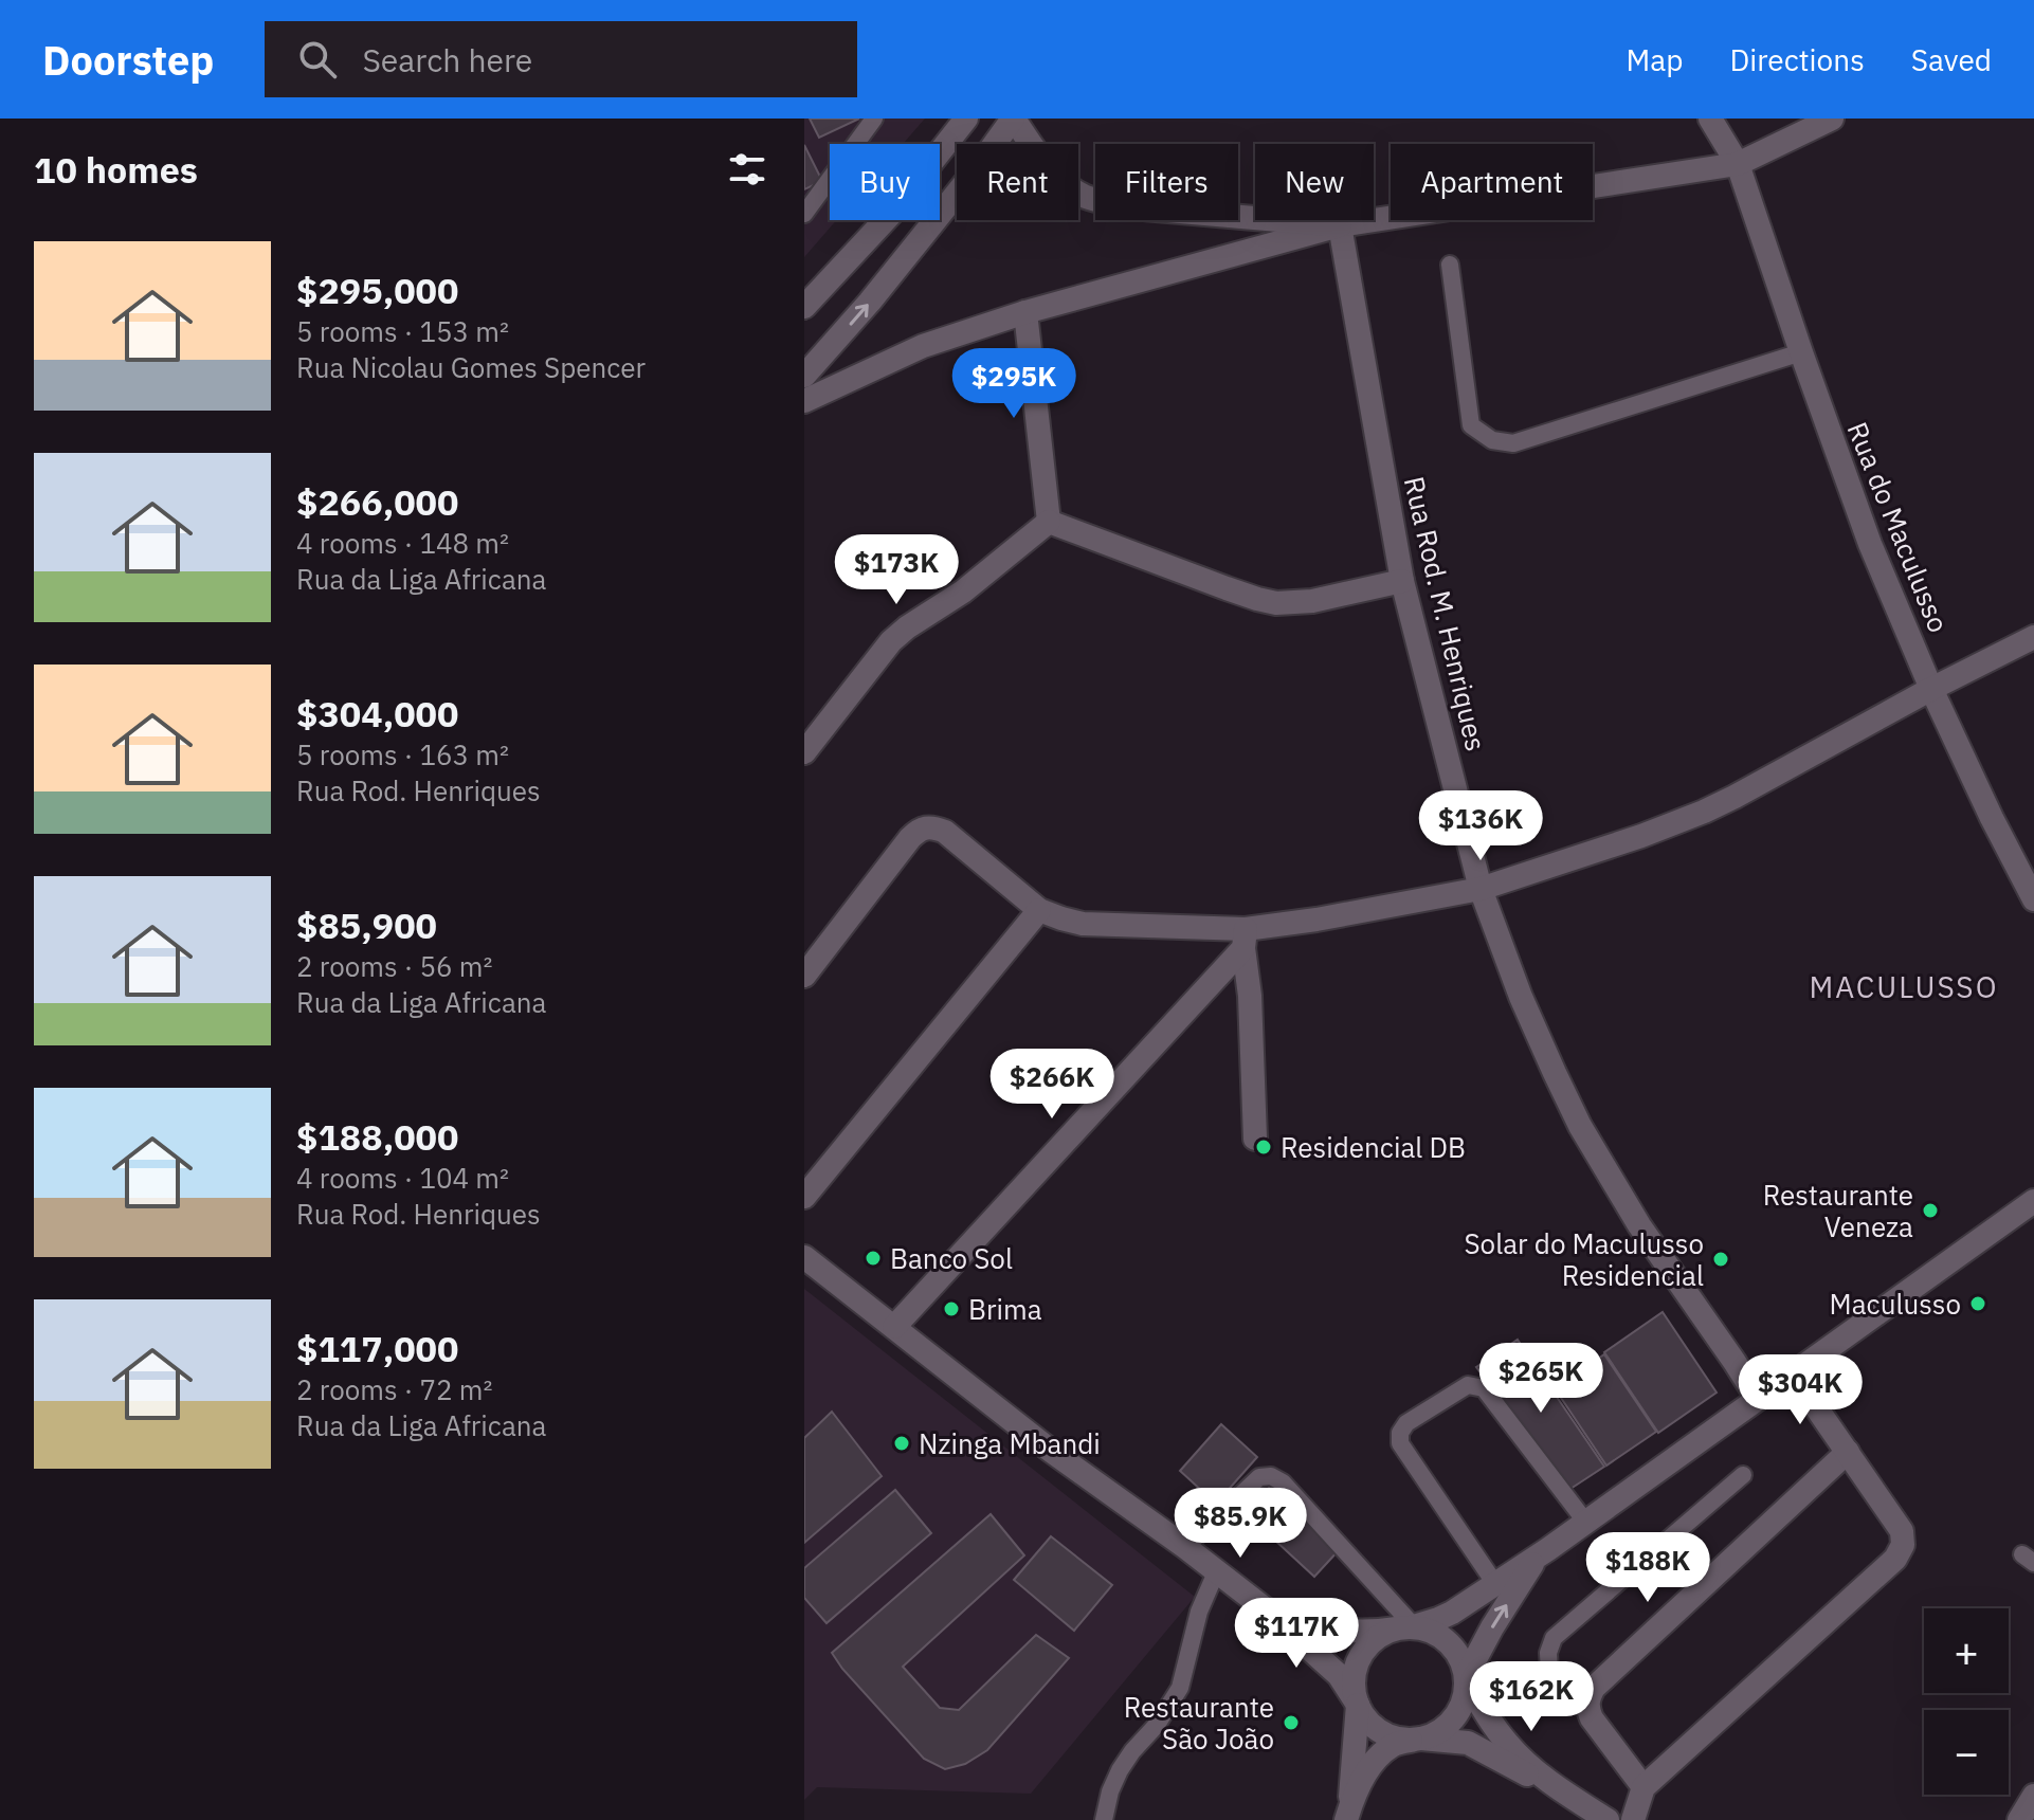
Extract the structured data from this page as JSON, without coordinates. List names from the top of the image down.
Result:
{
  "streets": {
    "street": ["Rua do Maculusso", "Rua Rod. M. Henriques"]
  },
  "districts": ["MACULUSSO"],
  "places": [
    "Residencial DB",
    "Restaurante Veneza",
    "Banco Sol",
    "Solar do Maculusso Residencial",
    "Maculusso",
    "Brima",
    "Nzinga Mbandi",
    "Restaurante São João"
  ],
  "page": {
    "header": "Doorstep",
    "search": "Search here",
    "nav": ["Map", "Directions", "Saved"],
    "heading": "10 homes",
    "chip": [
      "Buy",
      "Rent",
      "Filters",
      "New",
      "Apartment"
    ],
    "list": [
      {
        "name": "$295,000",
        "note": "5 rooms · 153 m² · Rua Nicolau Gomes Spencer"
      },
      {
        "name": "$266,000",
        "note": "4 rooms · 148 m² · Rua da Liga Africana"
      },
      {
        "name": "$304,000",
        "note": "5 rooms · 163 m² · Rua Rod. Henriques"
      },
      {
        "name": "$85,900",
        "note": "2 rooms · 56 m² · Rua da Liga Africana"
      },
      {
        "name": "$188,000",
        "note": "4 rooms · 104 m² · Rua Rod. Henriques"
      },
      {
        "name": "$117,000",
        "note": "2 rooms · 72 m² · Rua da Liga Africana"
      }
    ],
    "price": [
      "$295K",
      "$173K",
      "$136K",
      "$266K",
      "$265K",
      "$304K",
      "$85.9K",
      "$188K",
      "$117K",
      "$162K"
    ],
    "map_buttons": ["+", "−"]
  }
}
